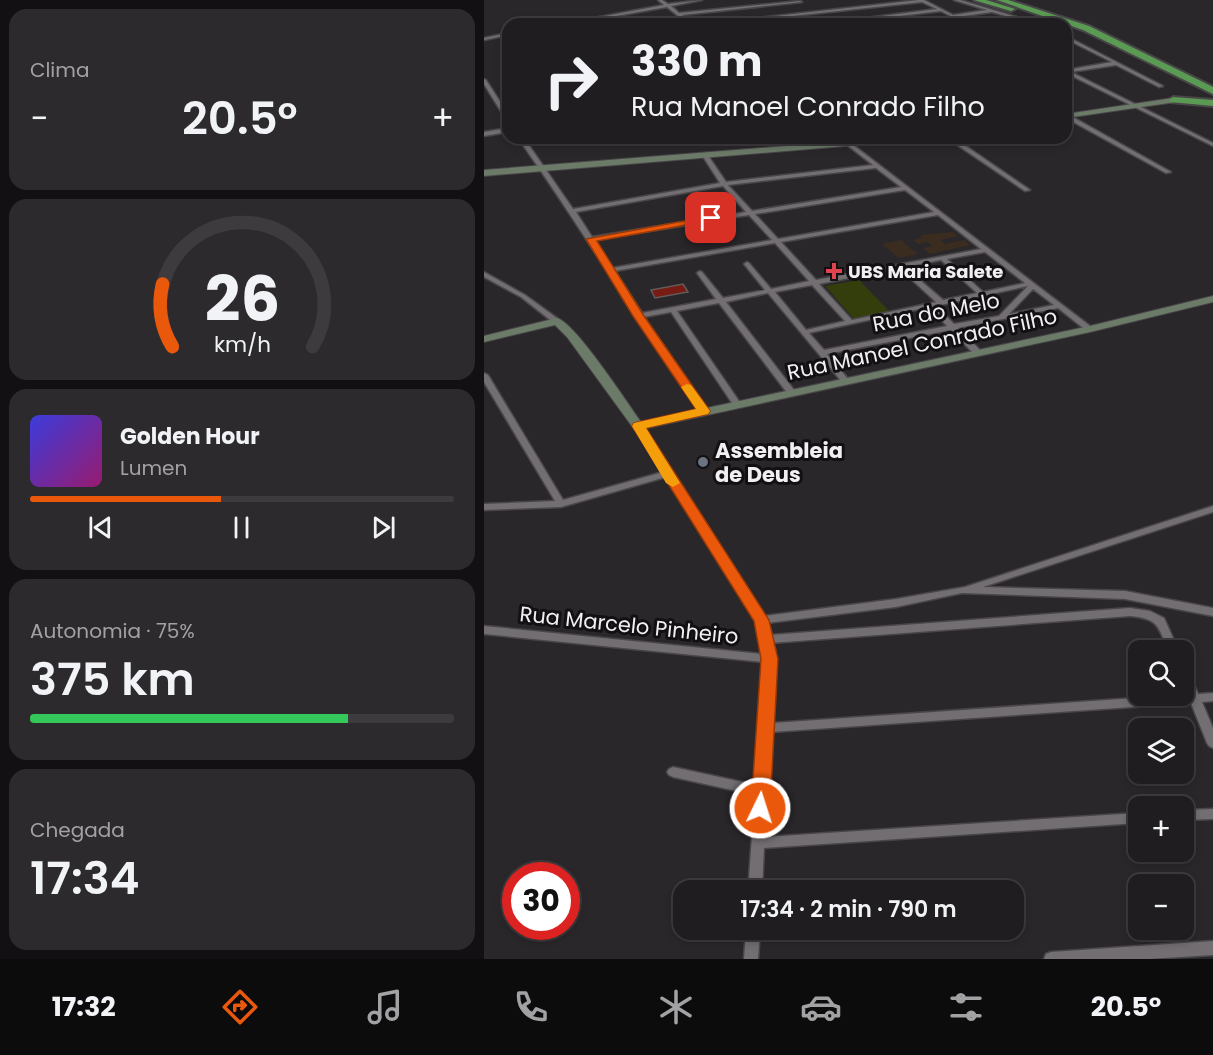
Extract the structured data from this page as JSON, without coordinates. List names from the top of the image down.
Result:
{
  "streets": {
    "street": ["Rua do Melo", "Rua Manoel Conrado Filho", "Rua Marcelo Pinheiro"]
  },
  "places": {
    "health": ["UBS Maria Salete"],
    "other": ["Assembleia de Deus"]
  },
  "page": {
    "tile": [
      "Clima",
      ["Autonomia · 75%", "375 km"],
      ["Chegada", "17:34"]
    ],
    "turn": ["330 m", "Rua Manoel Conrado Filho"],
    "heat": ["−", "20.5°", "+"],
    "song": ["Golden Hour", "Lumen"],
    "map_buttons": ["+", "−"],
    "limit": "30",
    "trip": "17:34 · 2 min · 790 m",
    "tabs": ["17:32", "20.5°"],
    "gauge": ["26", "km/h"]
  }
}
